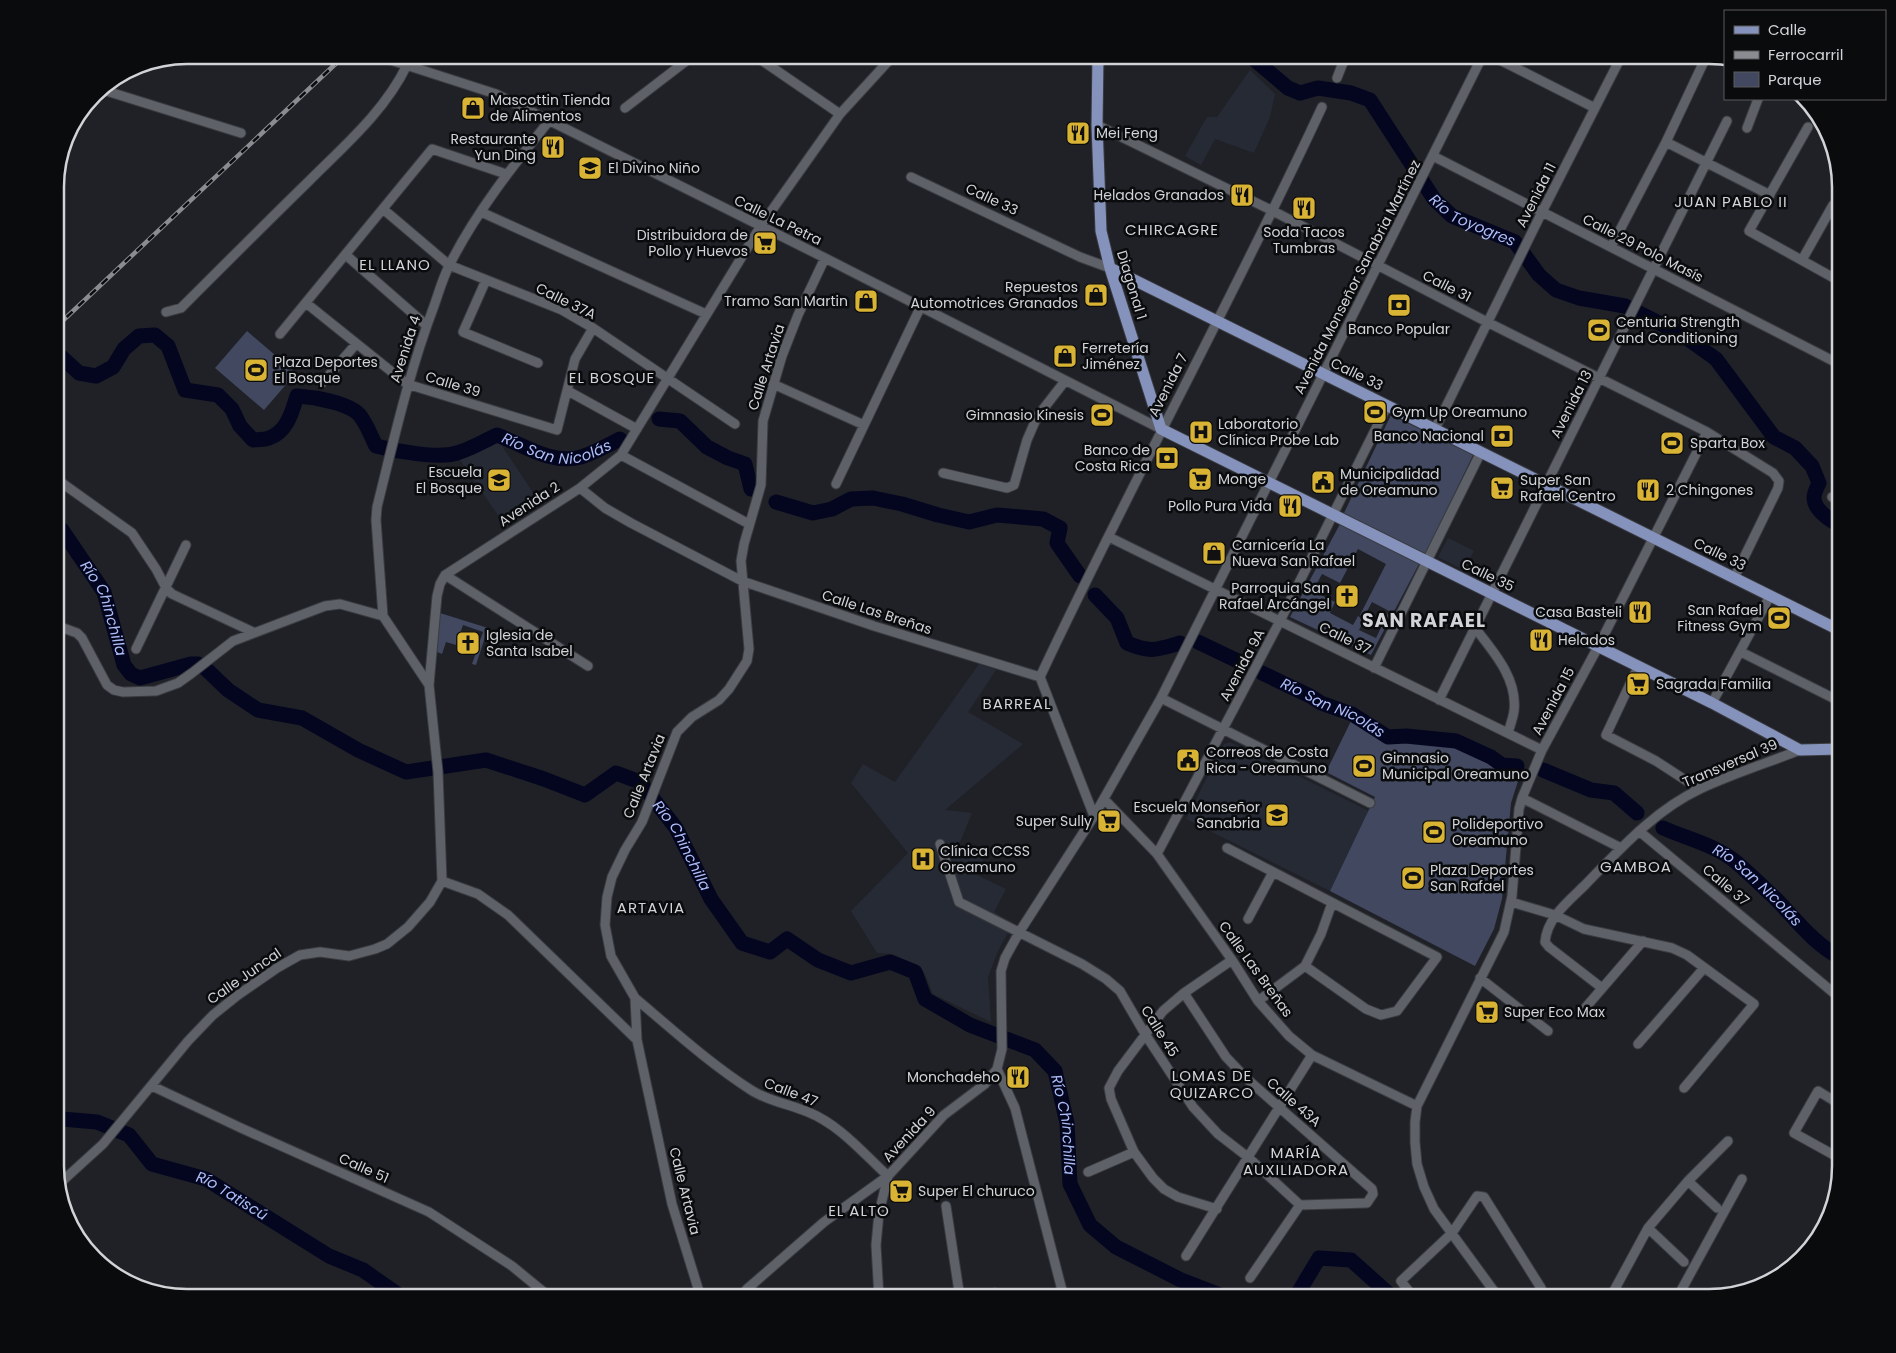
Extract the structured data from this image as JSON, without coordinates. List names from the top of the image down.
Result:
{
  "streets": {
    "main road": [
      "Calle 33",
      "Diagonal 1",
      "Calle 35",
      "Transversal 39"
    ],
    "street": [
      "Avenida 11",
      "Calle La Petra",
      "Calle 29 Polo Masís",
      "Avenida Monseñor Sanabria Martínez",
      "Calle 31",
      "Calle 37A",
      "Avenida 4",
      "Calle Artavia",
      "Calle 39",
      "Avenida 7",
      "Avenida 13",
      "Avenida 2",
      "Calle Las Breñas",
      "Calle 37",
      "Avenida 9A",
      "Avenida 15",
      "Calle Juncal",
      "Calle 45",
      "Calle 47",
      "Calle 43A",
      "Avenida 9",
      "Calle 51"
    ]
  },
  "crossings": [
    ["Avenida 11", "Calle 33"],
    ["Avenida 11", "Calle 29 Polo Masís"],
    ["Avenida 11", "Calle 31"],
    ["Calle 33", "Avenida Monseñor Sanabria Martínez"],
    ["Calle 33", "Diagonal 1"],
    ["Calle 33", "Calle 31"],
    ["Calle 33", "Avenida 7"],
    ["Calle 33", "Avenida 13"],
    ["Calle 33", "Avenida 9A"],
    ["Calle 33", "Avenida 15"],
    ["Calle La Petra", "Diagonal 1"],
    ["Calle La Petra", "Avenida 4"],
    ["Calle La Petra", "Calle Artavia"],
    ["Calle La Petra", "Avenida 7"],
    ["Calle La Petra", "Avenida 2"],
    ["Calle La Petra", "Calle 35"],
    ["Calle 29 Polo Masís", "Avenida Monseñor Sanabria Martínez"],
    ["Calle 29 Polo Masís", "Avenida 13"],
    ["Avenida Monseñor Sanabria Martínez", "Calle 31"],
    ["Avenida Monseñor Sanabria Martínez", "Calle 35"],
    ["Avenida Monseñor Sanabria Martínez", "Calle Las Breñas"],
    ["Avenida Monseñor Sanabria Martínez", "Calle 37"],
    ["Avenida Monseñor Sanabria Martínez", "Calle 45"],
    ["Avenida Monseñor Sanabria Martínez", "Avenida 9"],
    ["Diagonal 1", "Calle 31"],
    ["Diagonal 1", "Avenida 7"],
    ["Diagonal 1", "Calle 35"],
    ["Calle 31", "Avenida 7"],
    ["Calle 31", "Avenida 13"],
    ["Calle 31", "Avenida 15"],
    ["Calle 37A", "Avenida 4"],
    ["Calle 37A", "Avenida 2"],
    ["Avenida 4", "Calle 39"],
    ["Calle Artavia", "Calle Las Breñas"],
    ["Calle Artavia", "Calle 47"],
    ["Avenida 7", "Calle 35"],
    ["Avenida 7", "Calle Las Breñas"],
    ["Avenida 7", "Calle 37"],
    ["Avenida 13", "Calle 35"],
    ["Avenida 13", "Calle 37"],
    ["Avenida 2", "Calle Las Breñas"],
    ["Calle 35", "Avenida 9A"],
    ["Calle 35", "Avenida 15"],
    ["Calle 35", "Transversal 39"],
    ["Calle Las Breñas", "Avenida 9A"],
    ["Calle Las Breñas", "Avenida 15"],
    ["Calle 37", "Avenida 9A"],
    ["Calle 37", "Avenida 15"],
    ["Calle 37", "Transversal 39"],
    ["Calle Juncal", "Calle 51"],
    ["Calle 45", "Calle 43A"],
    ["Calle 47", "Avenida 9"]
  ],
  "districts": [
    "JUAN PABLO II",
    "CHIRCAGRE",
    "EL LLANO",
    "EL BOSQUE",
    "SAN RAFAEL",
    "BARREAL",
    "GAMBOA",
    "ARTAVIA",
    "LOMAS DE QUIZARCO",
    "MARÍA AUXILIADORA",
    "EL ALTO"
  ],
  "water": [
    "Río Toyogres",
    "Río San Nicolás",
    "Río Chinchilla",
    "Río Tatiscú"
  ],
  "places": {
    "shop": [
      "Mascottin Tienda de Alimentos",
      "Repuestos Automotrices Granados",
      "Tramo San Martin",
      "Ferretería Jiménez",
      "Carnicería La Nueva San Rafael"
    ],
    "restaurant": [
      "Mei Feng",
      "Restaurante Yun Ding",
      "Helados Granados",
      "Soda Tacos Tumbras",
      "2 Chingones",
      "Pollo Pura Vida",
      "Casa Basteli",
      "Helados",
      "Monchadeho"
    ],
    "school or university": ["El Divino Niño", "Escuela El Bosque", "Escuela Monseñor Sanabria"],
    "supermarket": [
      "Distribuidora de Pollo y Huevos",
      "Monge",
      "Super San Rafael Centro",
      "Sagrada Familia",
      "Super Sully",
      "Super Eco Max",
      "Super El churuco"
    ],
    "bank": ["Banco Popular", "Banco Nacional", "Banco de Costa Rica"],
    "sports": [
      "Centuria Strength and Conditioning",
      "Plaza Deportes El Bosque",
      "Gym Up Oreamuno",
      "Gimnasio Kinesis",
      "Sparta Box",
      "San Rafael Fitness Gym",
      "Gimnasio Municipal Oreamuno",
      "Polideportivo Oreamuno",
      "Plaza Deportes San Rafael"
    ],
    "hospital": ["Laboratorio Clínica Probe Lab", "Clínica CCSS Oreamuno"],
    "public building": ["Municipalidad de Oreamuno", "Correos de Costa Rica - Oreamuno"],
    "church": ["Parroquia San Rafael Arcángel", "Iglesia de Santa Isabel"]
  },
  "legend": ["Calle", "Ferrocarril", "Parque"]
}
